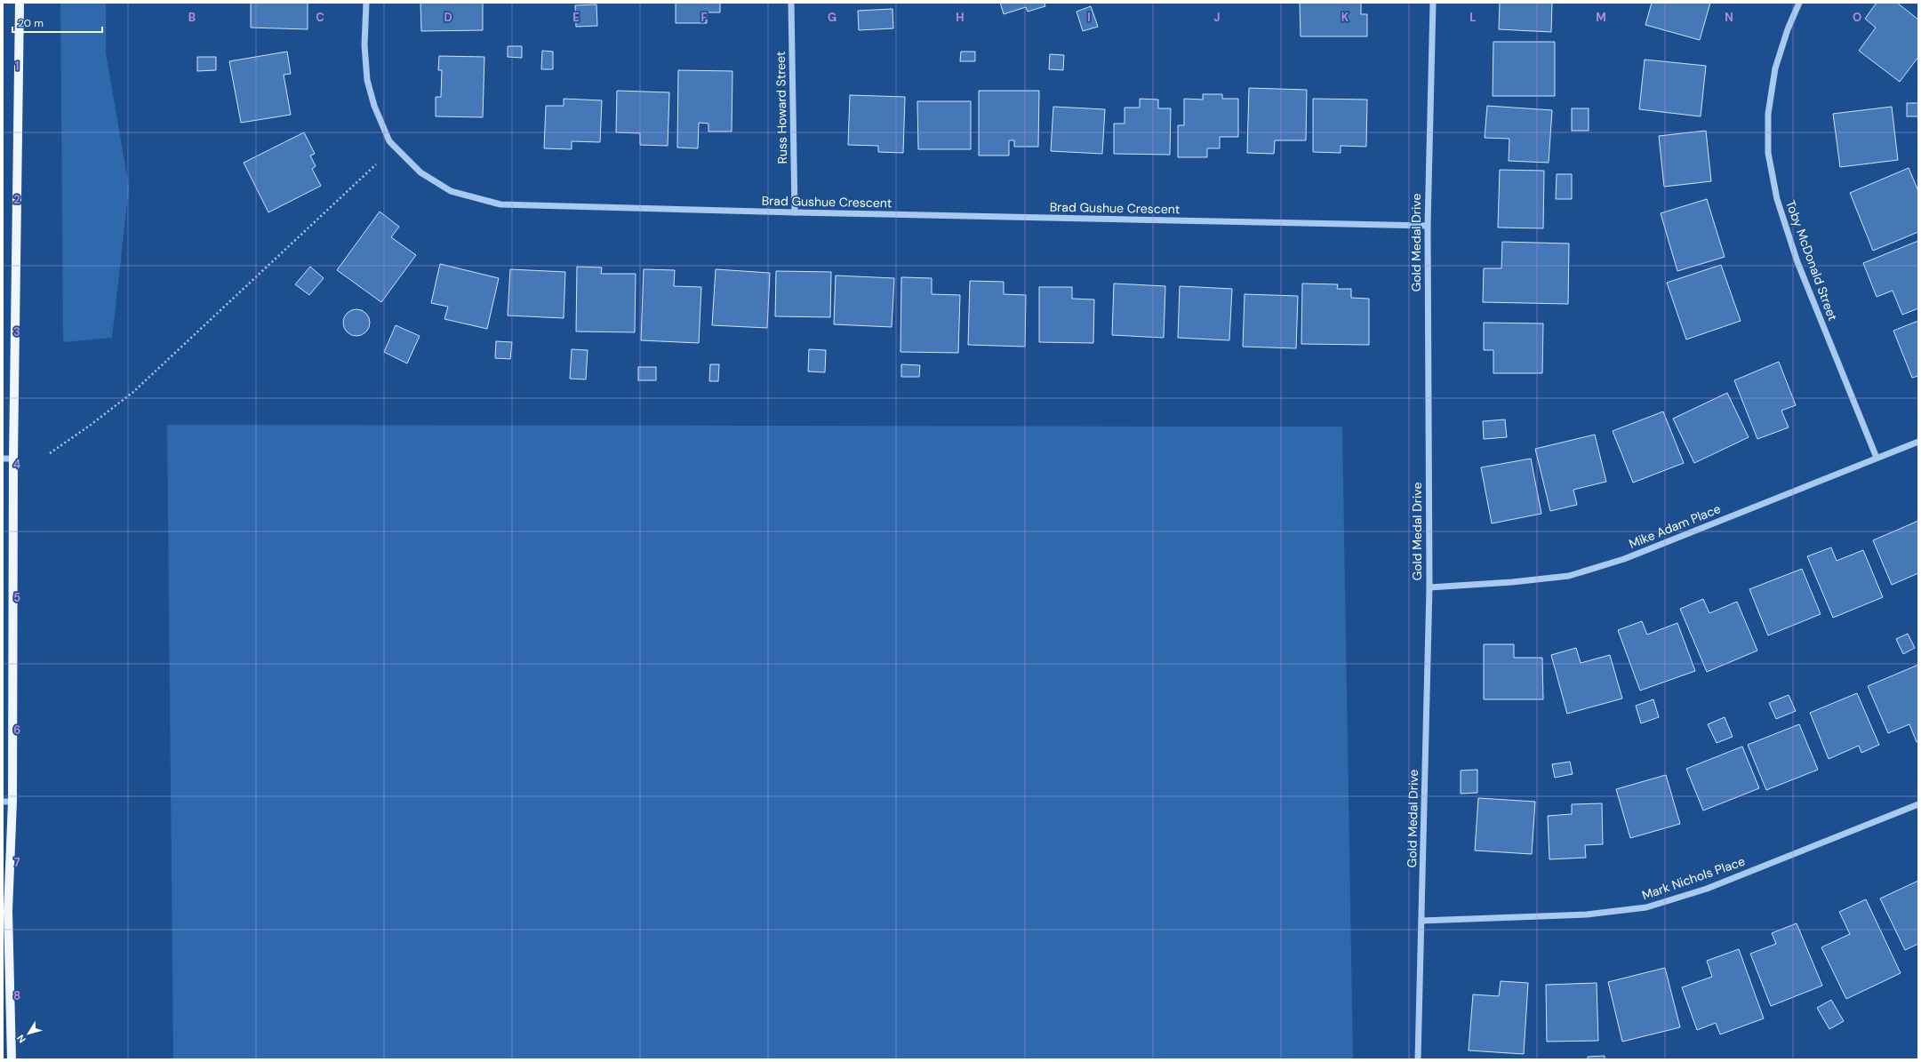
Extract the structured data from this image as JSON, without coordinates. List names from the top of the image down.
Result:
{
  "streets": {
    "street": [
      "Russ Howard Street",
      "Brad Gushue Crescent",
      "Gold Medal Drive",
      "Toby McDonald Street",
      "Mike Adam Place",
      "Mark Nichols Place"
    ]
  },
  "crossings": [
    ["Russ Howard Street", "Brad Gushue Crescent"],
    ["Brad Gushue Crescent", "Gold Medal Drive"],
    ["Gold Medal Drive", "Mike Adam Place"],
    ["Gold Medal Drive", "Mark Nichols Place"],
    ["Toby McDonald Street", "Mike Adam Place"]
  ],
  "scale_bar": "20 m",
  "north": "bottom left",
  "grid": {
    "columns": [
      "B",
      "C",
      "D",
      "E",
      "F",
      "G",
      "H",
      "I",
      "J",
      "K",
      "L",
      "M",
      "N",
      "O"
    ],
    "rows": [
      "1",
      "2",
      "3",
      "4",
      "5",
      "6",
      "7",
      "8"
    ]
  }
}
